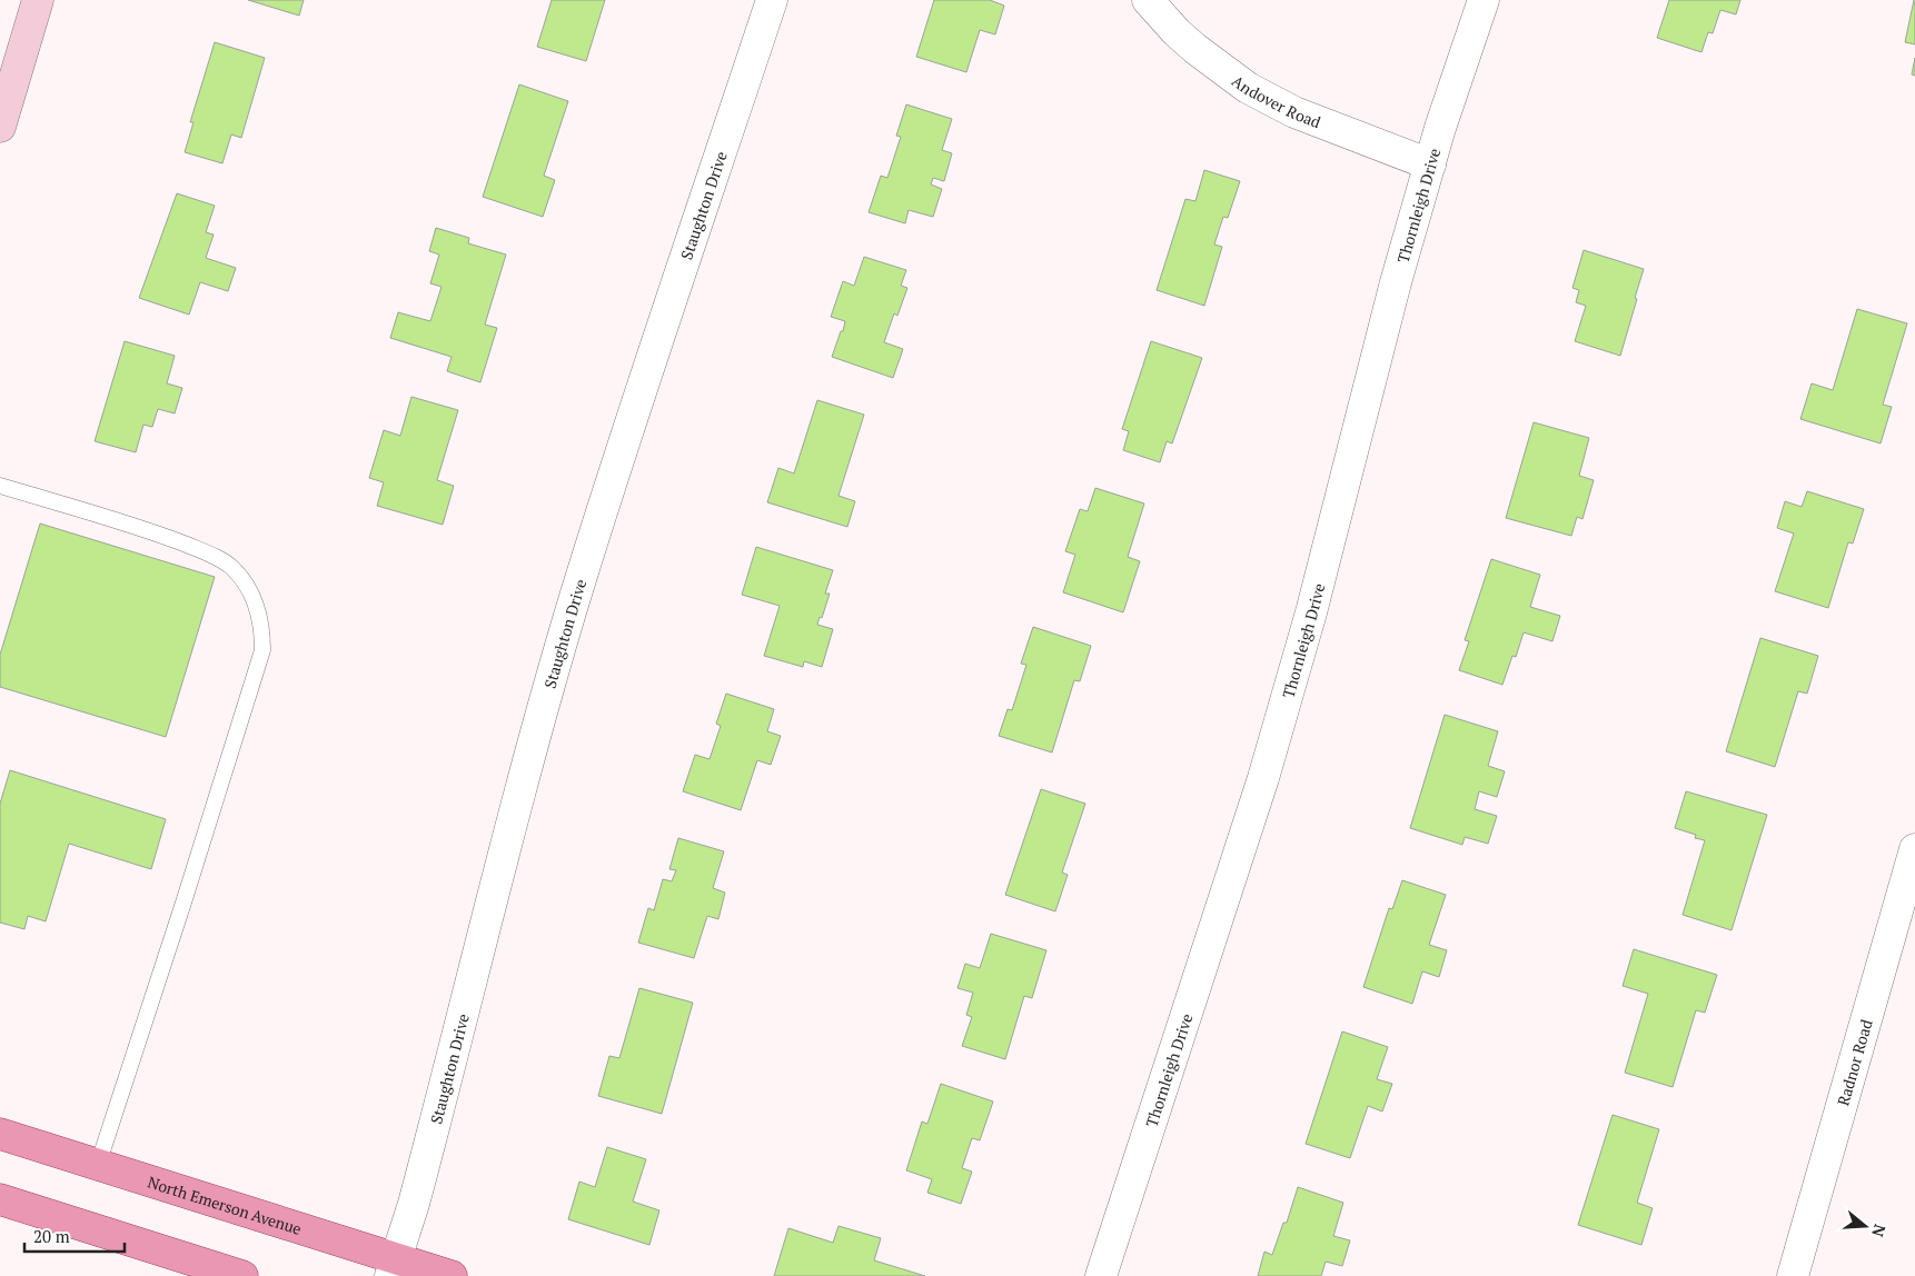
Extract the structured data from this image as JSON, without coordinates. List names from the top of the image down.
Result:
{
  "streets": {
    "main road": ["North Emerson Avenue"],
    "street": [
      "Andover Road",
      "Staughton Drive",
      "Thornleigh Drive",
      "Radnor Road"
    ]
  },
  "crossings": [
    ["Andover Road", "Thornleigh Drive"],
    ["Staughton Drive", "North Emerson Avenue"]
  ],
  "scale_bar": "20 m",
  "north": "right"
}
